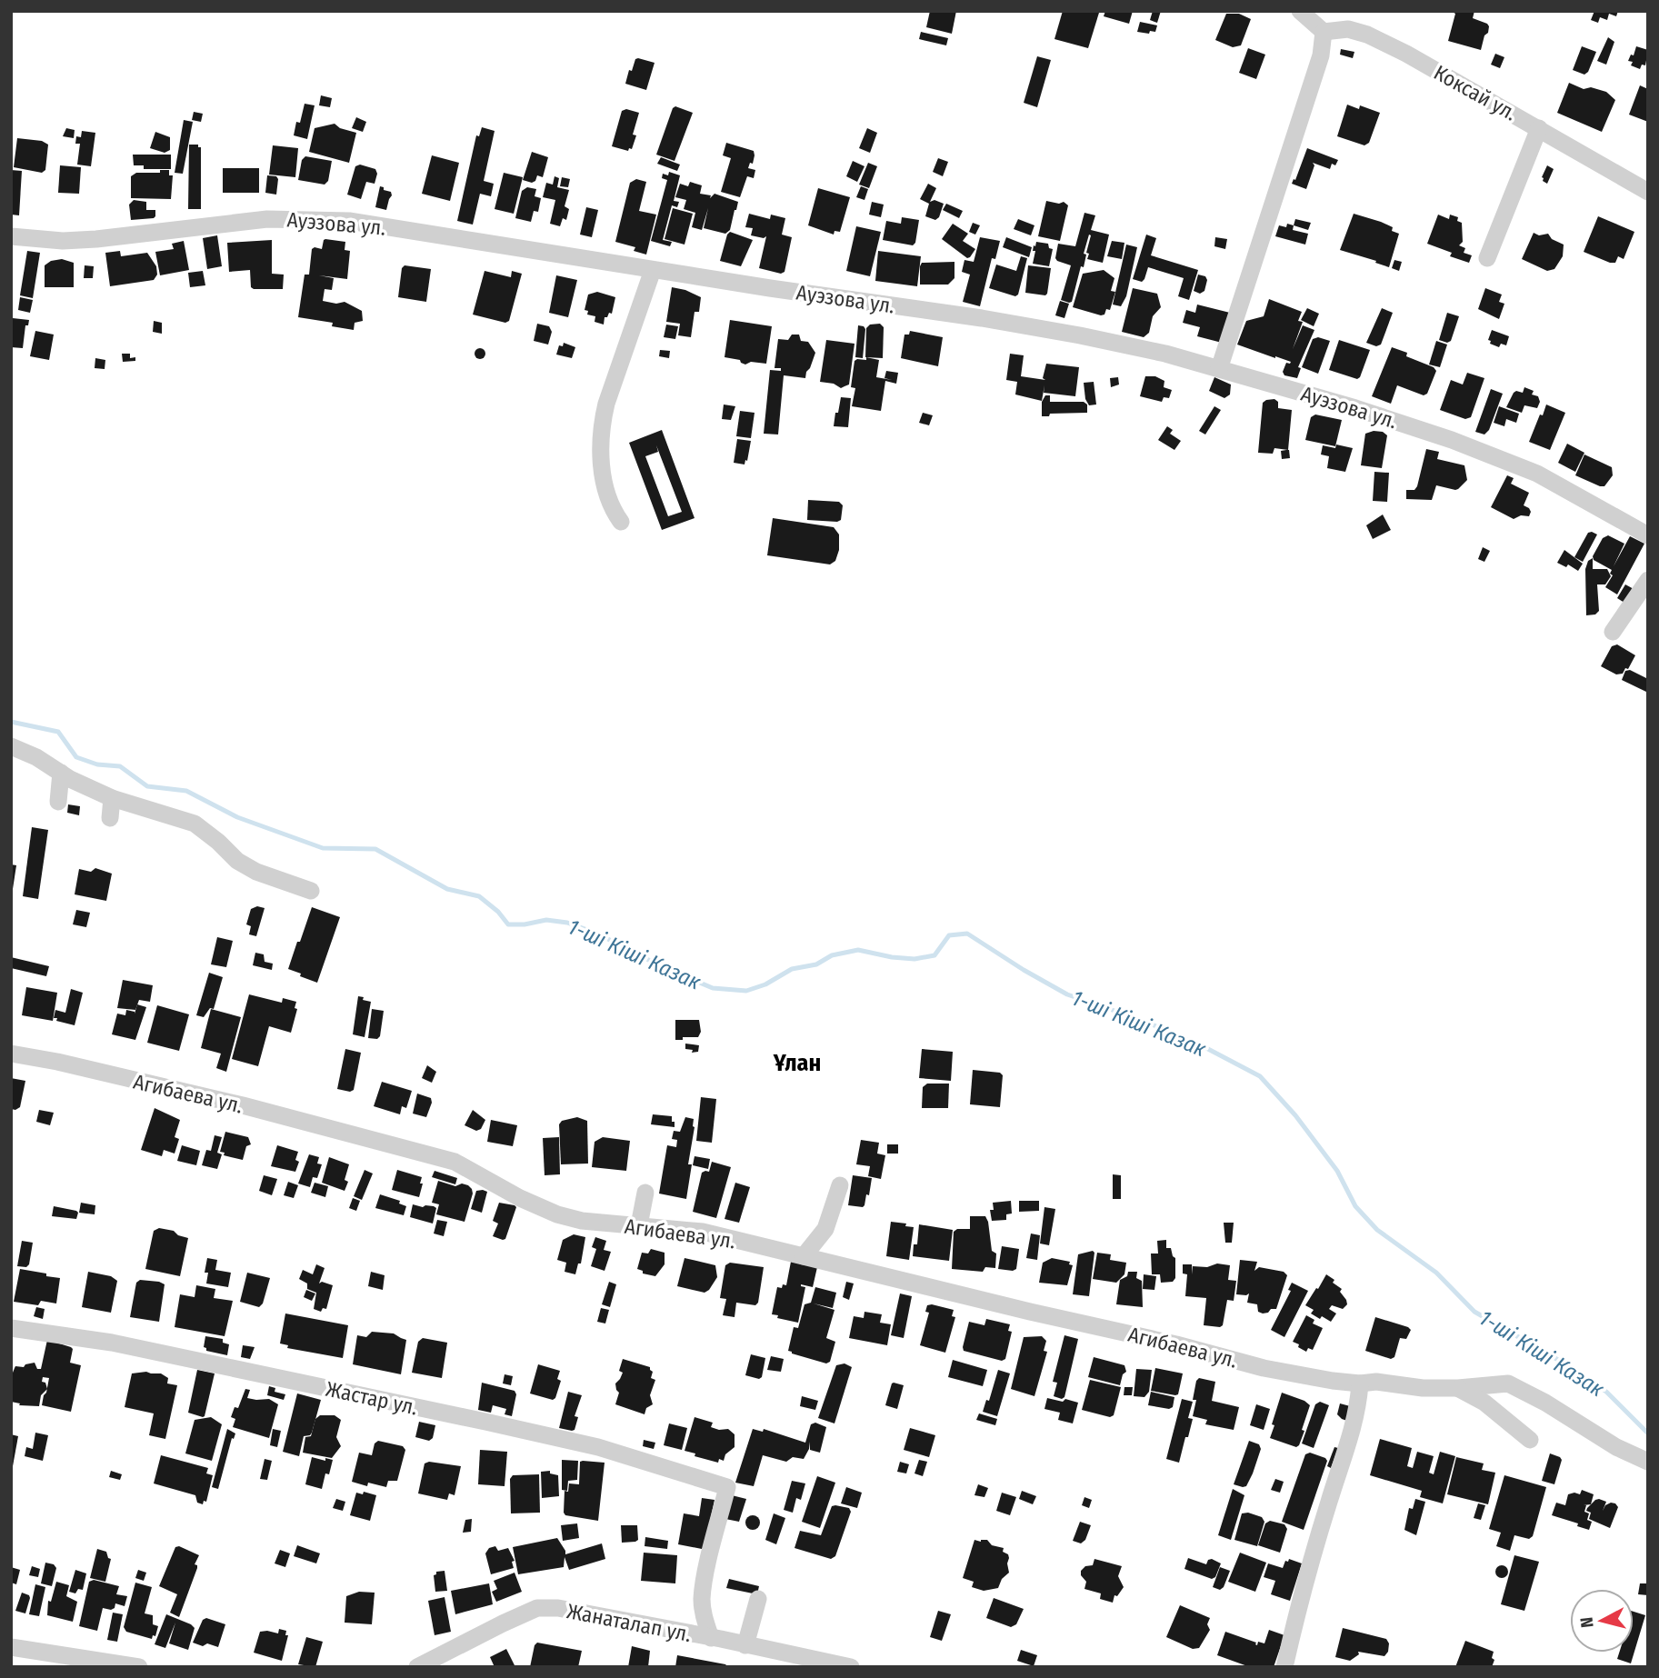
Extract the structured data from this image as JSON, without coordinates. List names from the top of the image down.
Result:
{
  "streets": {
    "street": [
      "Коксай ул.",
      "Ауэзова ул.",
      "Агибаева ул.",
      "Жастар ул.",
      "Жанаталап ул."
    ]
  },
  "crossings": [
    ["Жастар ул.", "Жанаталап ул."]
  ],
  "districts": ["Ұлан"],
  "water": ["1-ші Кіші Казак"],
  "north": "left"
}
